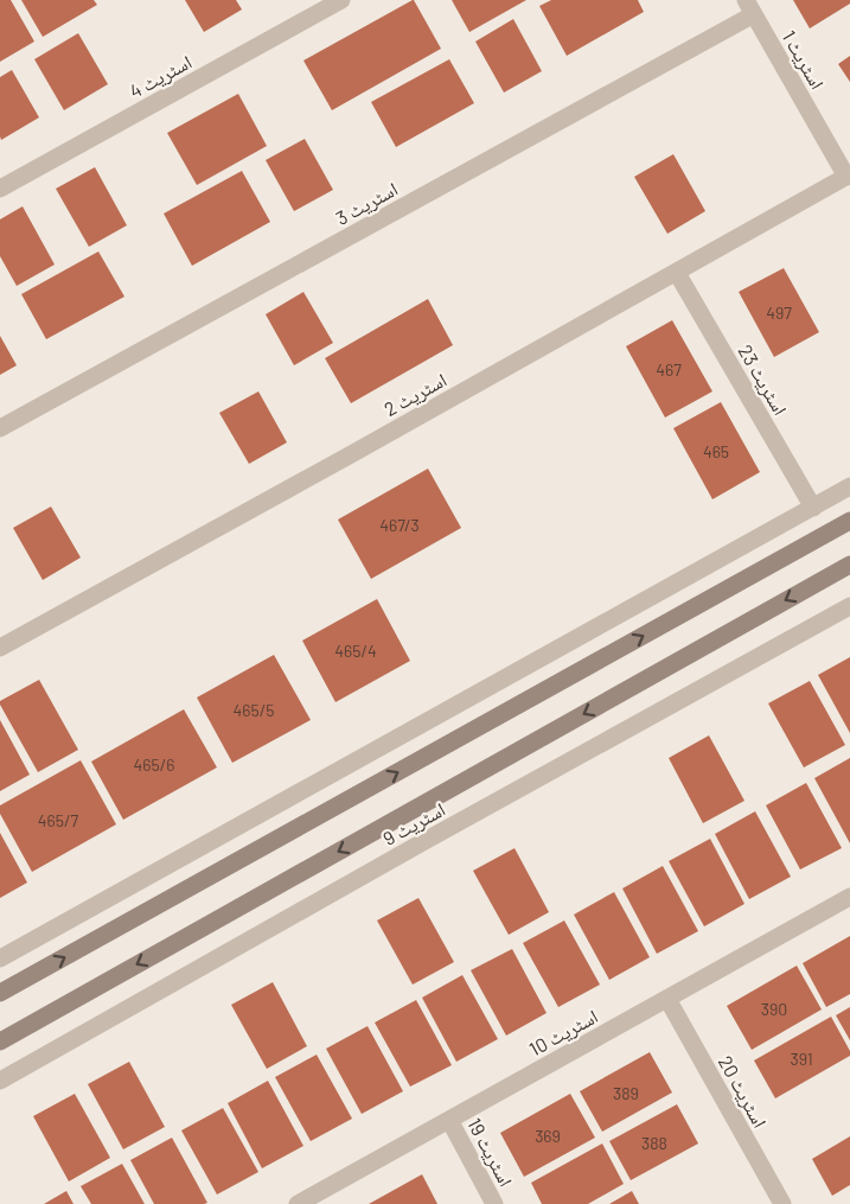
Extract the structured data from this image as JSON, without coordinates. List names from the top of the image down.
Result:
{
  "streets": {
    "street": [
      "اسٹریٹ 1",
      "اسٹریٹ 4",
      "اسٹریٹ 3",
      "اسٹریٹ 23",
      "اسٹریٹ 2",
      "اسٹریٹ 9",
      "اسٹریٹ 10",
      "اسٹریٹ 20",
      "اسٹریٹ 19"
    ]
  },
  "crossings": [
    ["اسٹریٹ 1", "اسٹریٹ 3"],
    ["اسٹریٹ 1", "اسٹریٹ 2"],
    ["اسٹریٹ 23", "اسٹریٹ 2"],
    ["اسٹریٹ 10", "اسٹریٹ 20"],
    ["اسٹریٹ 10", "اسٹریٹ 19"]
  ],
  "house_numbers": [
    "497",
    "467",
    "465",
    "467/3",
    "465/4",
    "465/5",
    "465/6",
    "465/7",
    "390",
    "391",
    "389",
    "369",
    "388"
  ]
}
